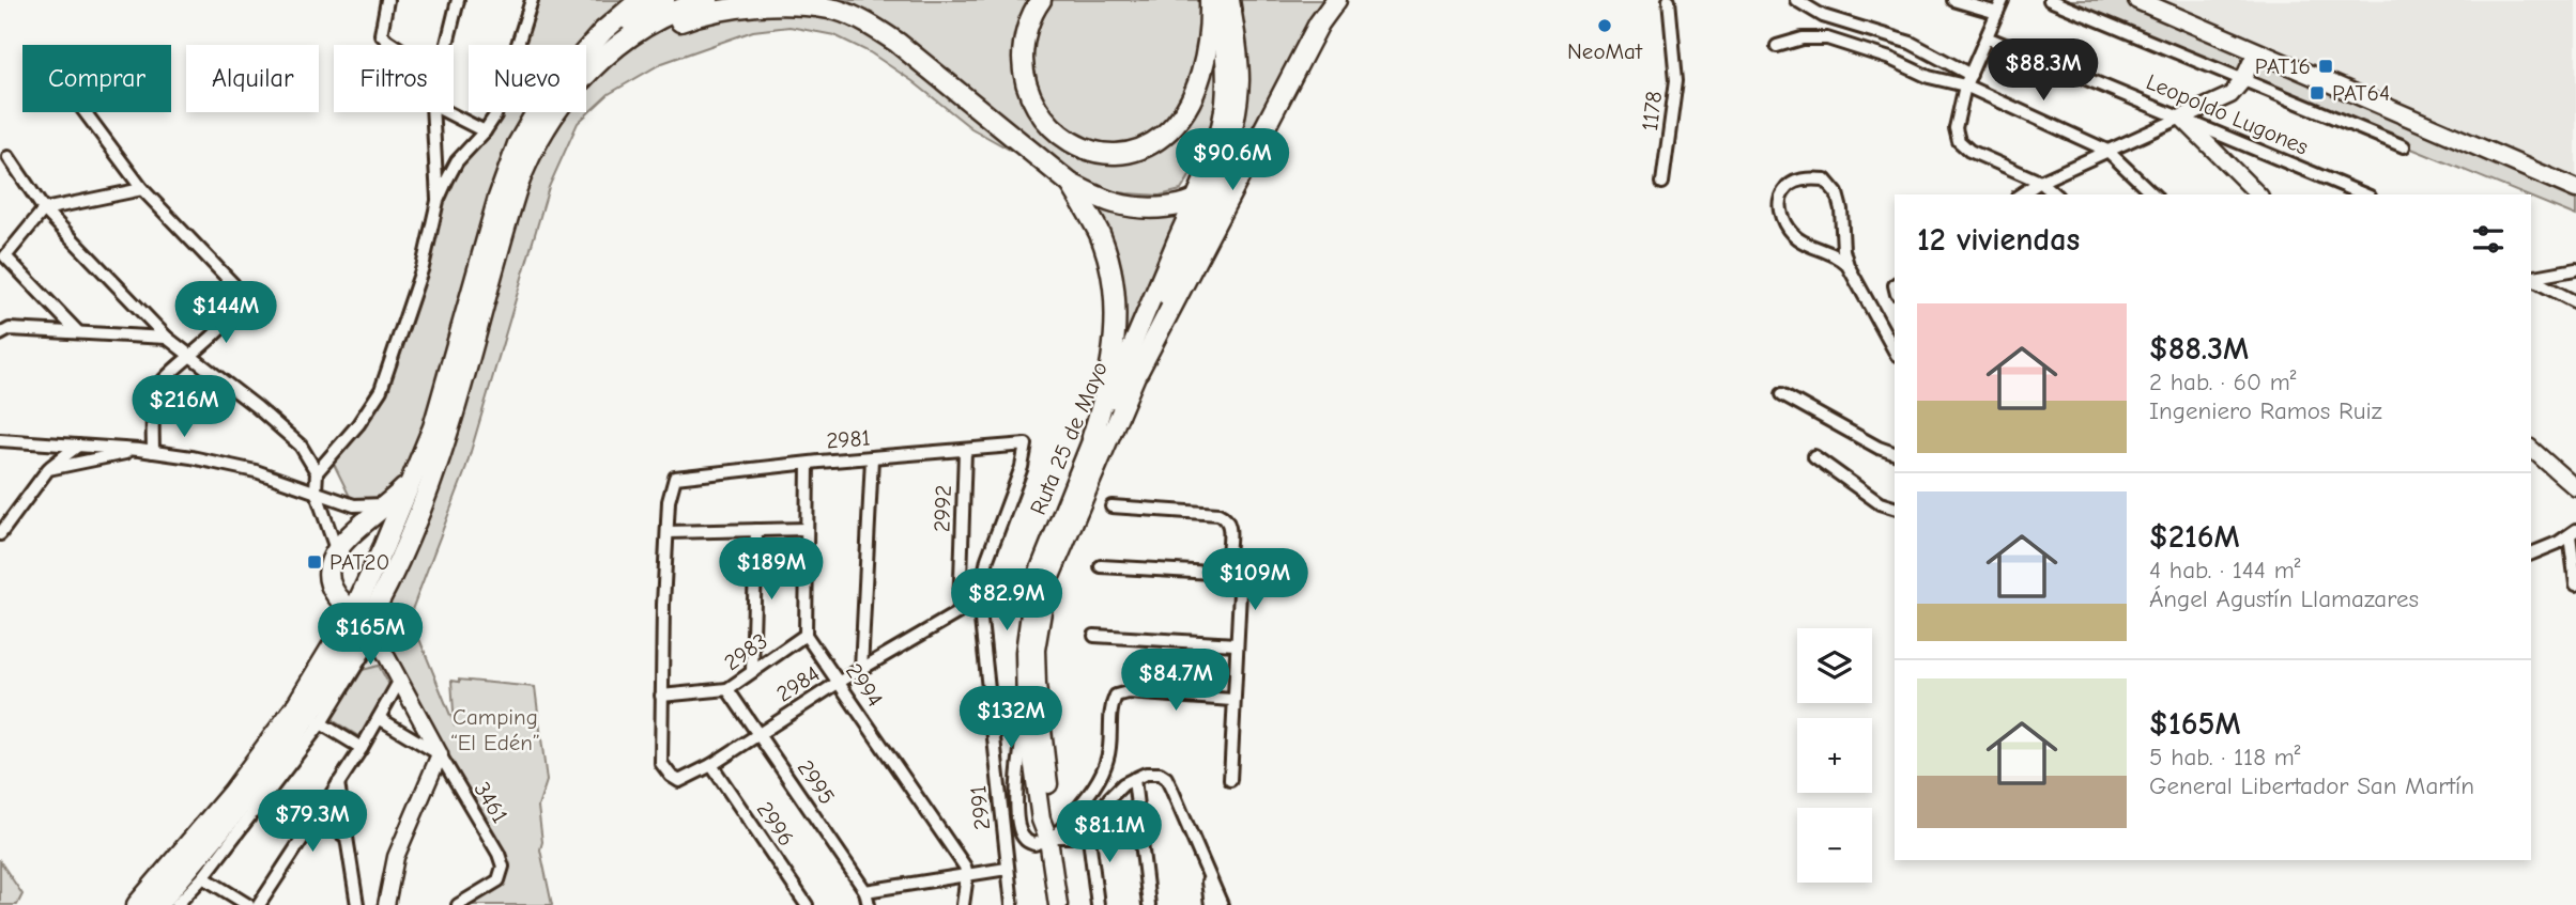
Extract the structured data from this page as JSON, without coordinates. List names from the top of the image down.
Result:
{
  "streets": {
    "main road": ["Ruta 25 de Mayo"],
    "street": [
      "1178",
      "Leopoldo Lugones",
      "2981",
      "2992",
      "2983",
      "2984",
      "2994",
      "2995",
      "3461",
      "2991",
      "2996"
    ]
  },
  "crossings": [
    ["2981", "2992"],
    ["2981", "2991"],
    ["2992", "2984"],
    ["2983", "2984"],
    ["2983", "2994"],
    ["2983", "2995"],
    ["2984", "2994"],
    ["2984", "2995"],
    ["2984", "2991"],
    ["2984", "2996"]
  ],
  "parks": ["Camping “El Edén”"],
  "places": {
    "other": ["NeoMat"],
    "transit": ["PAT16", "PAT64", "PAT20"]
  },
  "page": {
    "price": [
      "$88.3M",
      "$90.6M",
      "$144M",
      "$216M",
      "$189M",
      "$109M",
      "$82.9M",
      "$165M",
      "$84.7M",
      "$132M",
      "$79.3M",
      "$81.1M"
    ],
    "chip": [
      "Comprar",
      "Alquilar",
      "Filtros",
      "Nuevo"
    ],
    "heading": "12 viviendas",
    "list": [
      {
        "name": "$88.3M",
        "note": "2 hab. · 60 m² · Ingeniero Ramos Ruiz"
      },
      {
        "name": "$216M",
        "note": "4 hab. · 144 m² · Ángel Agustín Llamazares"
      },
      {
        "name": "$165M",
        "note": "5 hab. · 118 m² · General Libertador San Martín"
      }
    ],
    "map_buttons": ["+", "−"]
  }
}
